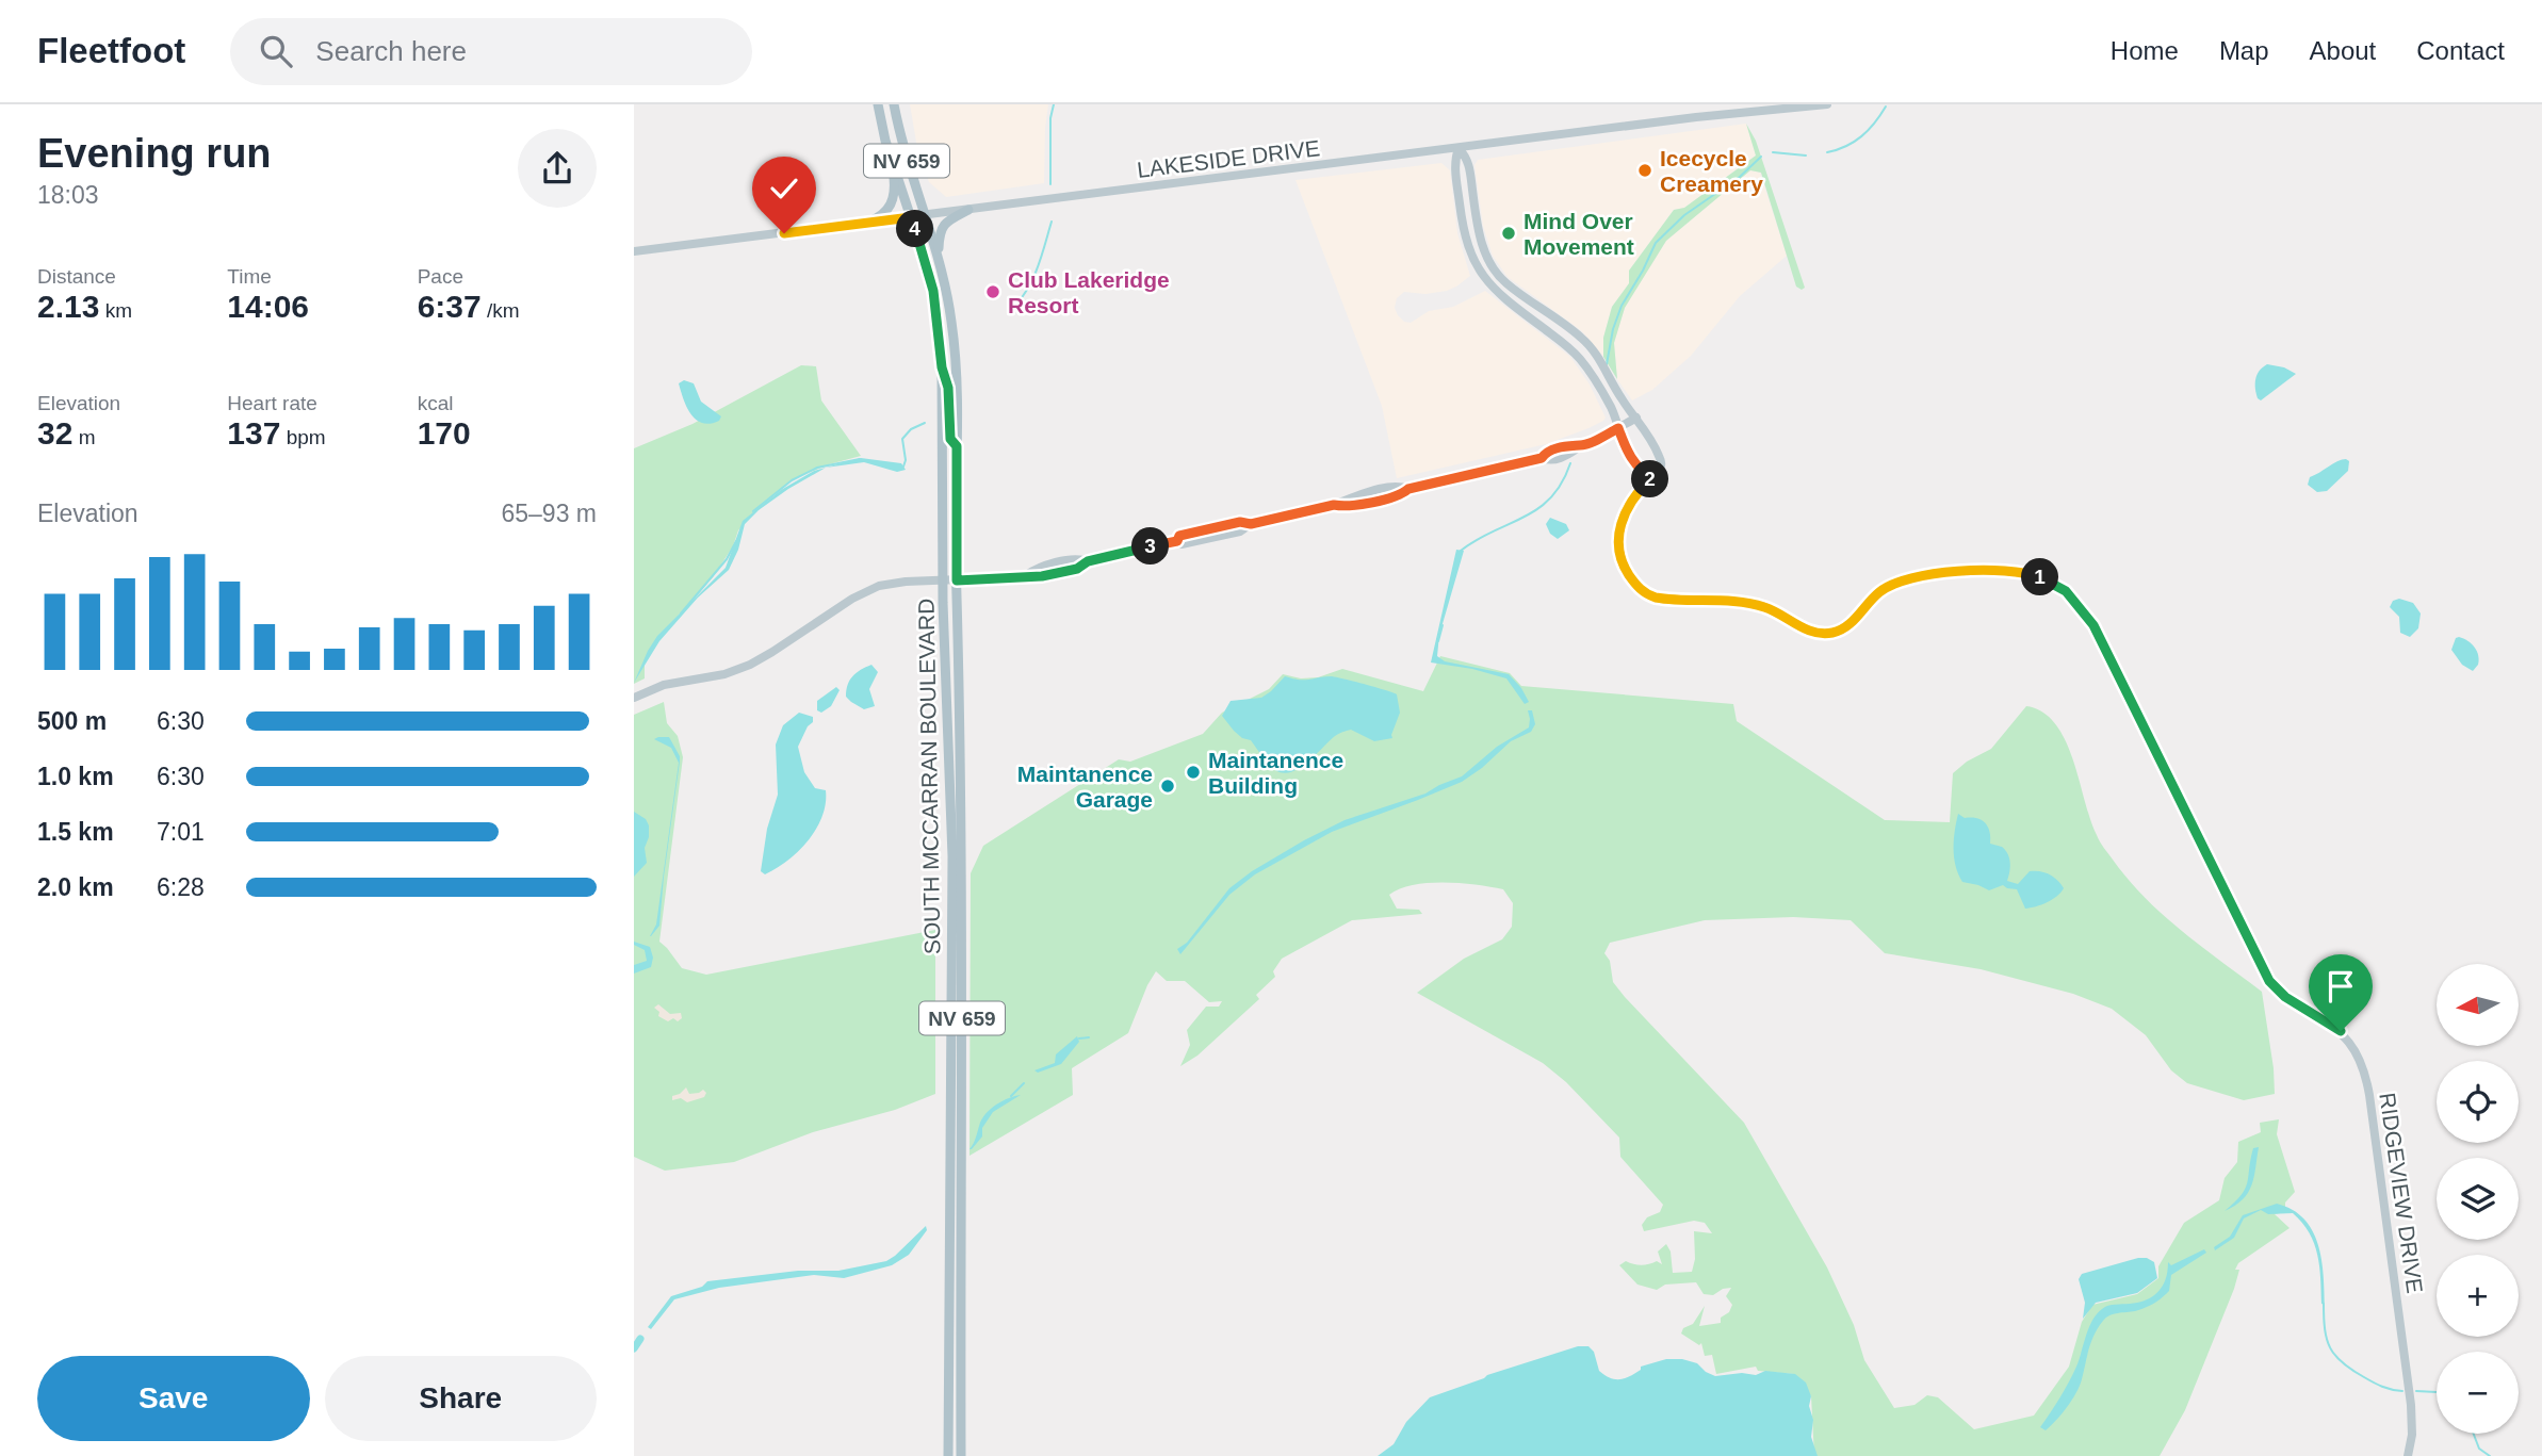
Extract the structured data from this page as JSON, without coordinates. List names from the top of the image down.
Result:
{
  "streets": {
    "main road": ["NV 659", "SOUTH MCCARRAN BOULEVARD"],
    "street": ["LAKESIDE DRIVE", "RIDGEVIEW DRIVE"]
  },
  "crossings": [
    ["LAKESIDE DRIVE", "SOUTH MCCARRAN BOULEVARD"]
  ],
  "places": [
    "Icecycle Creamery",
    "Mind Over Movement",
    "Club Lakeridge Resort",
    "Maintanence Building",
    "Maintanence Garage"
  ],
  "north": "left",
  "page": {
    "header": "Fleetfoot",
    "search": "Search here",
    "nav": [
      "Home",
      "Map",
      "About",
      "Contact"
    ],
    "heading": ["Evening run", "18:03"],
    "pins": [
      "4",
      "2",
      "3",
      "1"
    ],
    "stats": [
      ["Distance", "2.13 km"],
      ["Time", "14:06"],
      ["Pace", "6:37 /km"],
      ["Elevation", "32 m"],
      ["Heart rate", "137 bpm"],
      ["kcal", "170"]
    ],
    "chart": ["Elevation", "65–93 m"],
    "list": [
      {
        "name": "500 m",
        "note": "6:30"
      },
      {
        "name": "1.0 km",
        "note": "6:30"
      },
      {
        "name": "1.5 km",
        "note": "7:01"
      },
      {
        "name": "2.0 km",
        "note": "6:28"
      }
    ],
    "map_buttons": ["+", "−"],
    "buttons": ["Save", "Share"]
  }
}
